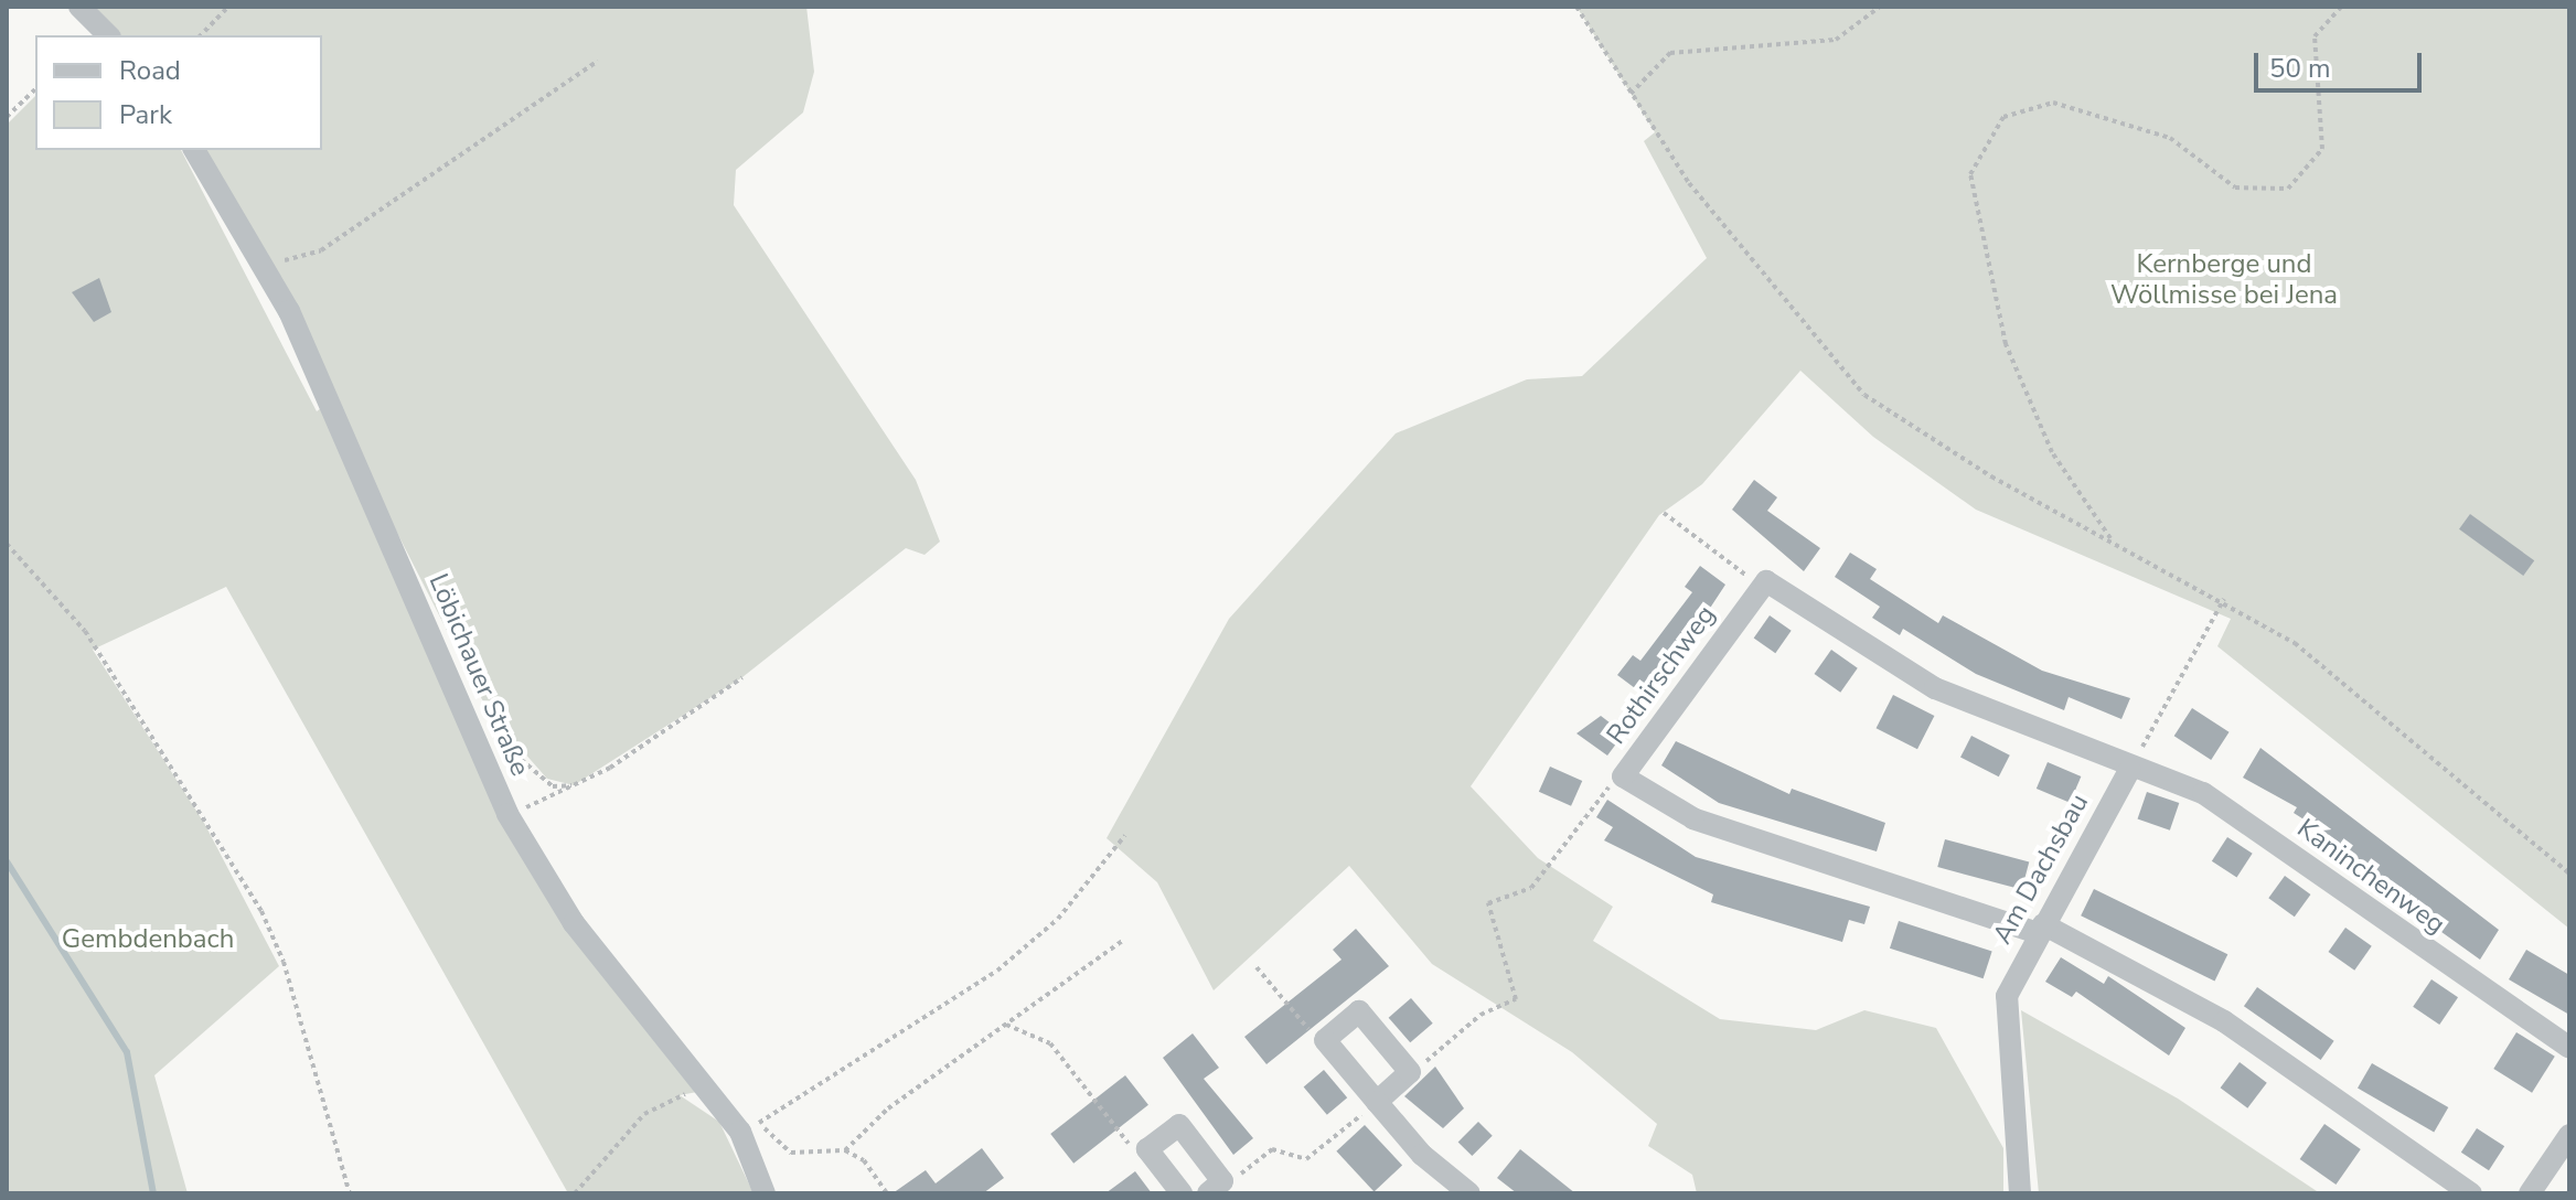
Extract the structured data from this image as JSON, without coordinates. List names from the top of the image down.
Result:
{
  "streets": {
    "street": [
      "Löbichauer Straße",
      "Rothirschweg",
      "Am Dachsbau",
      "Kaninchenweg"
    ]
  },
  "crossings": [
    ["Rothirschweg", "Am Dachsbau"],
    ["Am Dachsbau", "Kaninchenweg"]
  ],
  "parks": ["Kernberge und Wöllmisse bei Jena", "Gembdenbach"],
  "legend": ["Road", "Park"],
  "scale_bar": "50 m"
}
